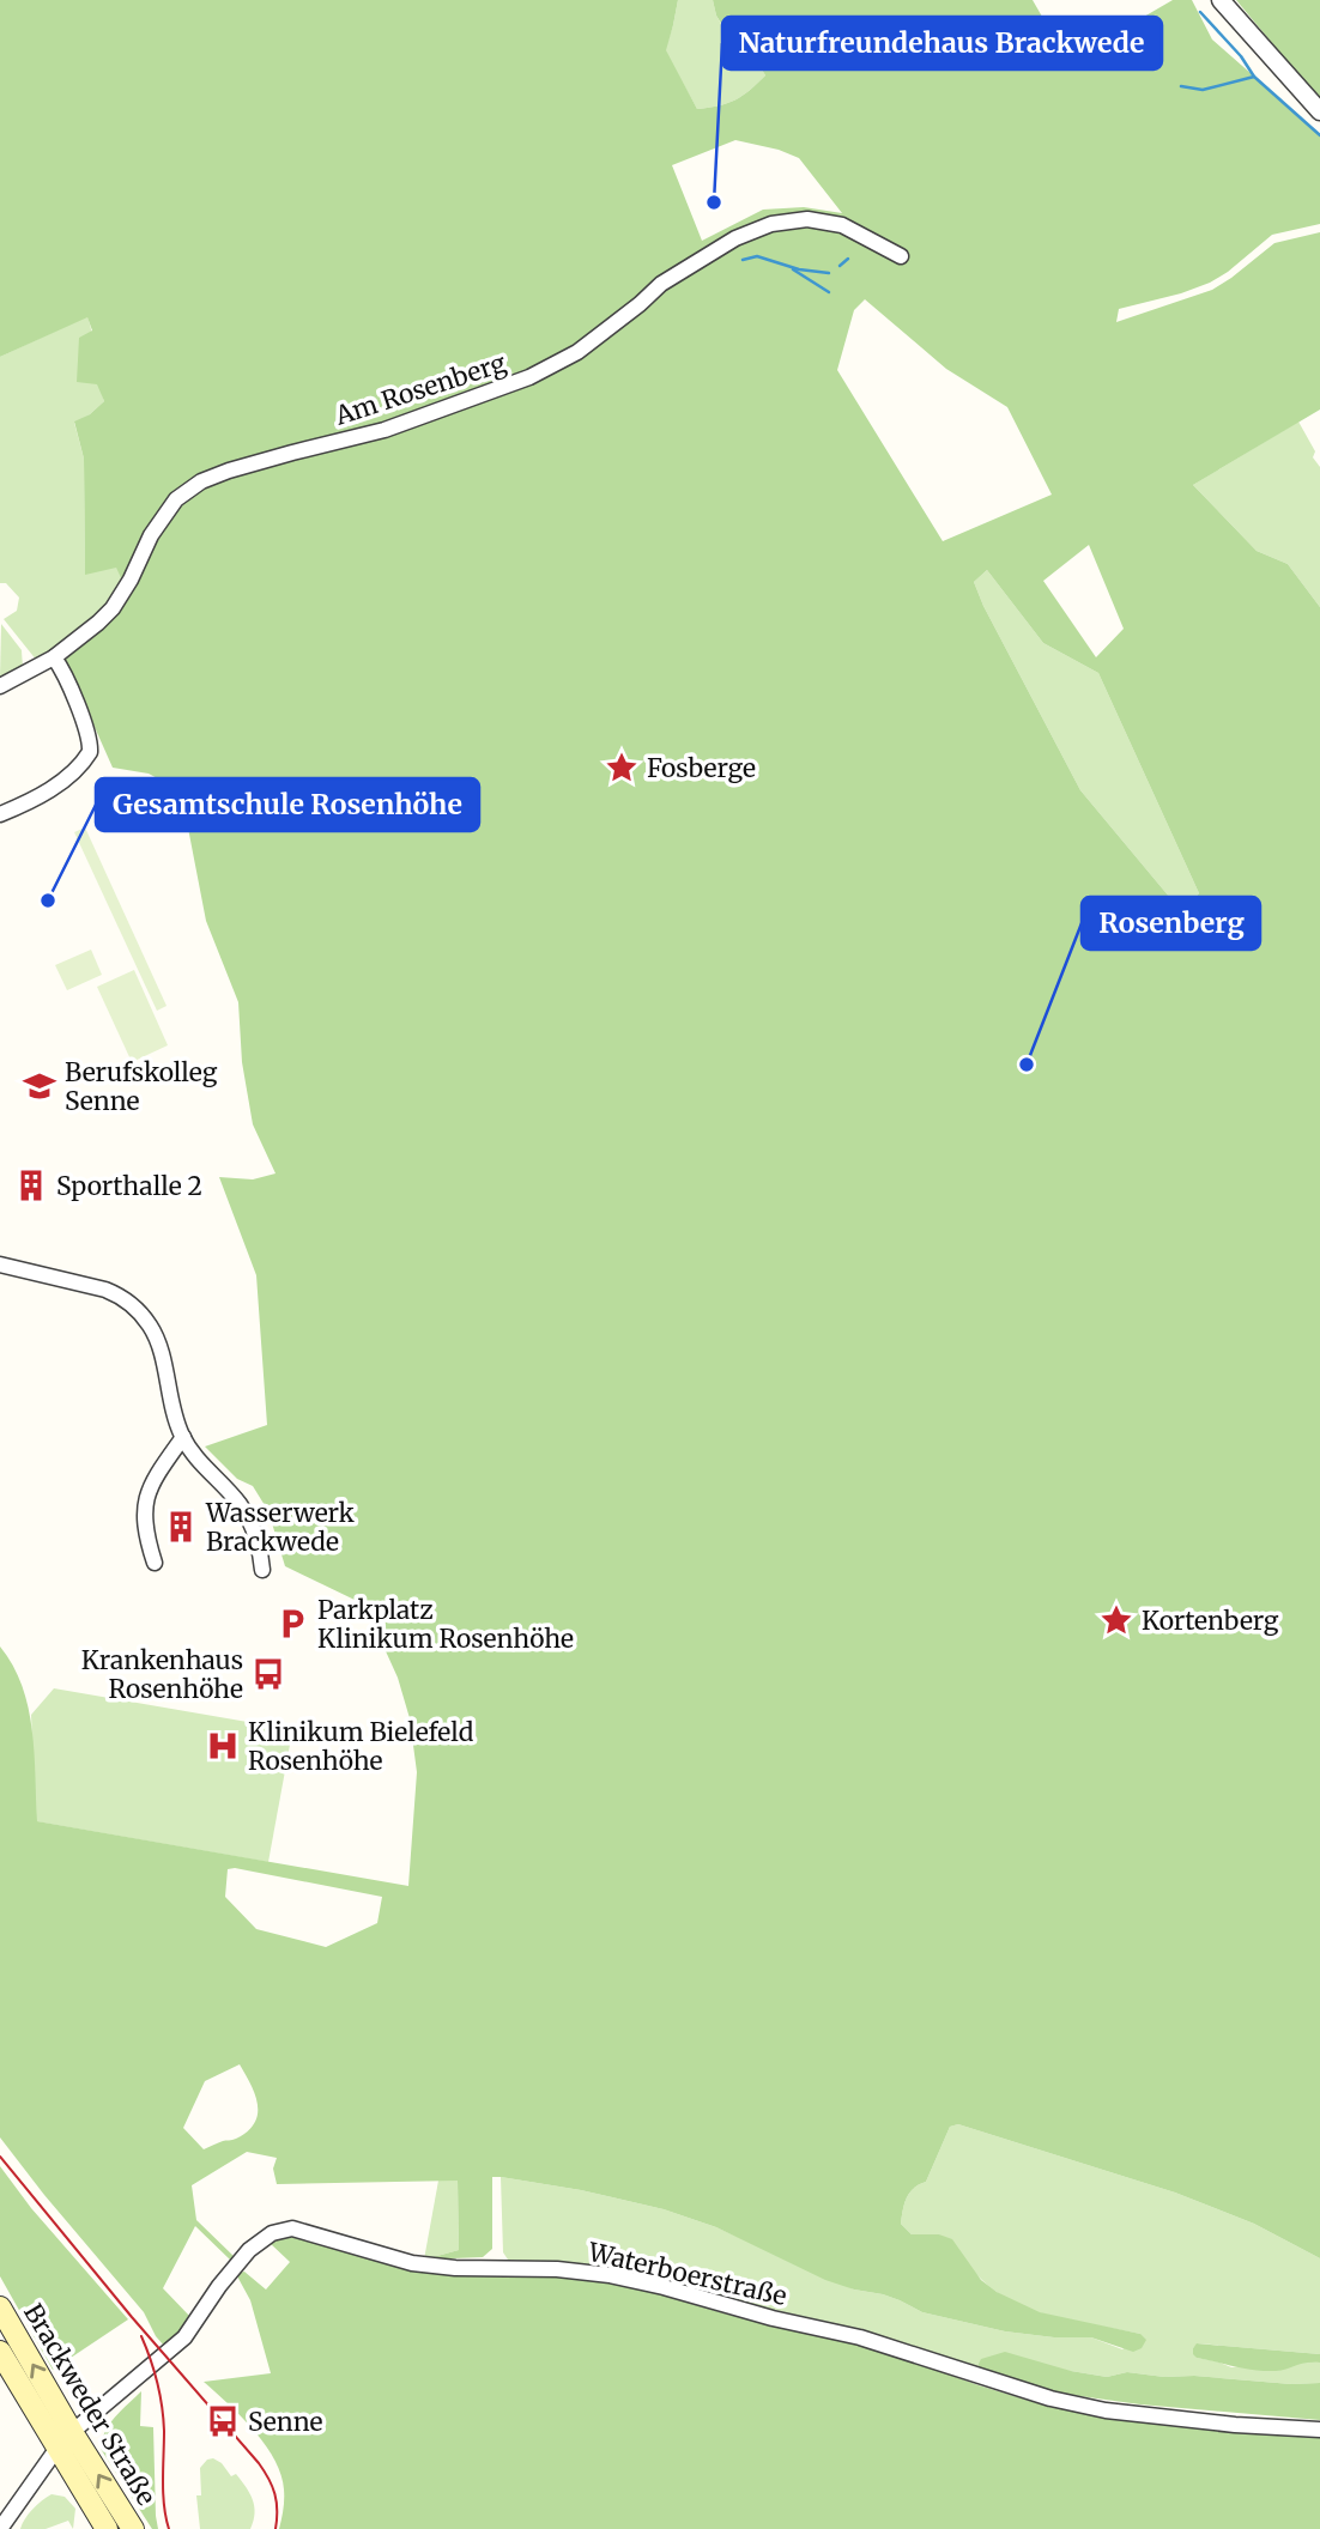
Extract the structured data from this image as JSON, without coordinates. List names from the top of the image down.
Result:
{
  "streets": {
    "main road": ["Brackweder Straße"],
    "street": ["Am Rosenberg", "Waterboerstraße"]
  },
  "crossings": [
    ["Waterboerstraße", "Brackweder Straße"]
  ],
  "places": {
    "other": ["Naturfreundehaus Brackwede", "Gesamtschule Rosenhöhe", "Rosenberg"],
    "place": ["Fosberge", "Kortenberg"],
    "school or university": ["Berufskolleg Senne"],
    "building": ["Sporthalle 2", "Wasserwerk Brackwede"],
    "parking": ["Parkplatz Klinikum Rosenhöhe"],
    "bus stop": ["Krankenhaus Rosenhöhe", "Senne"],
    "hospital": ["Klinikum Bielefeld Rosenhöhe"]
  }
}
